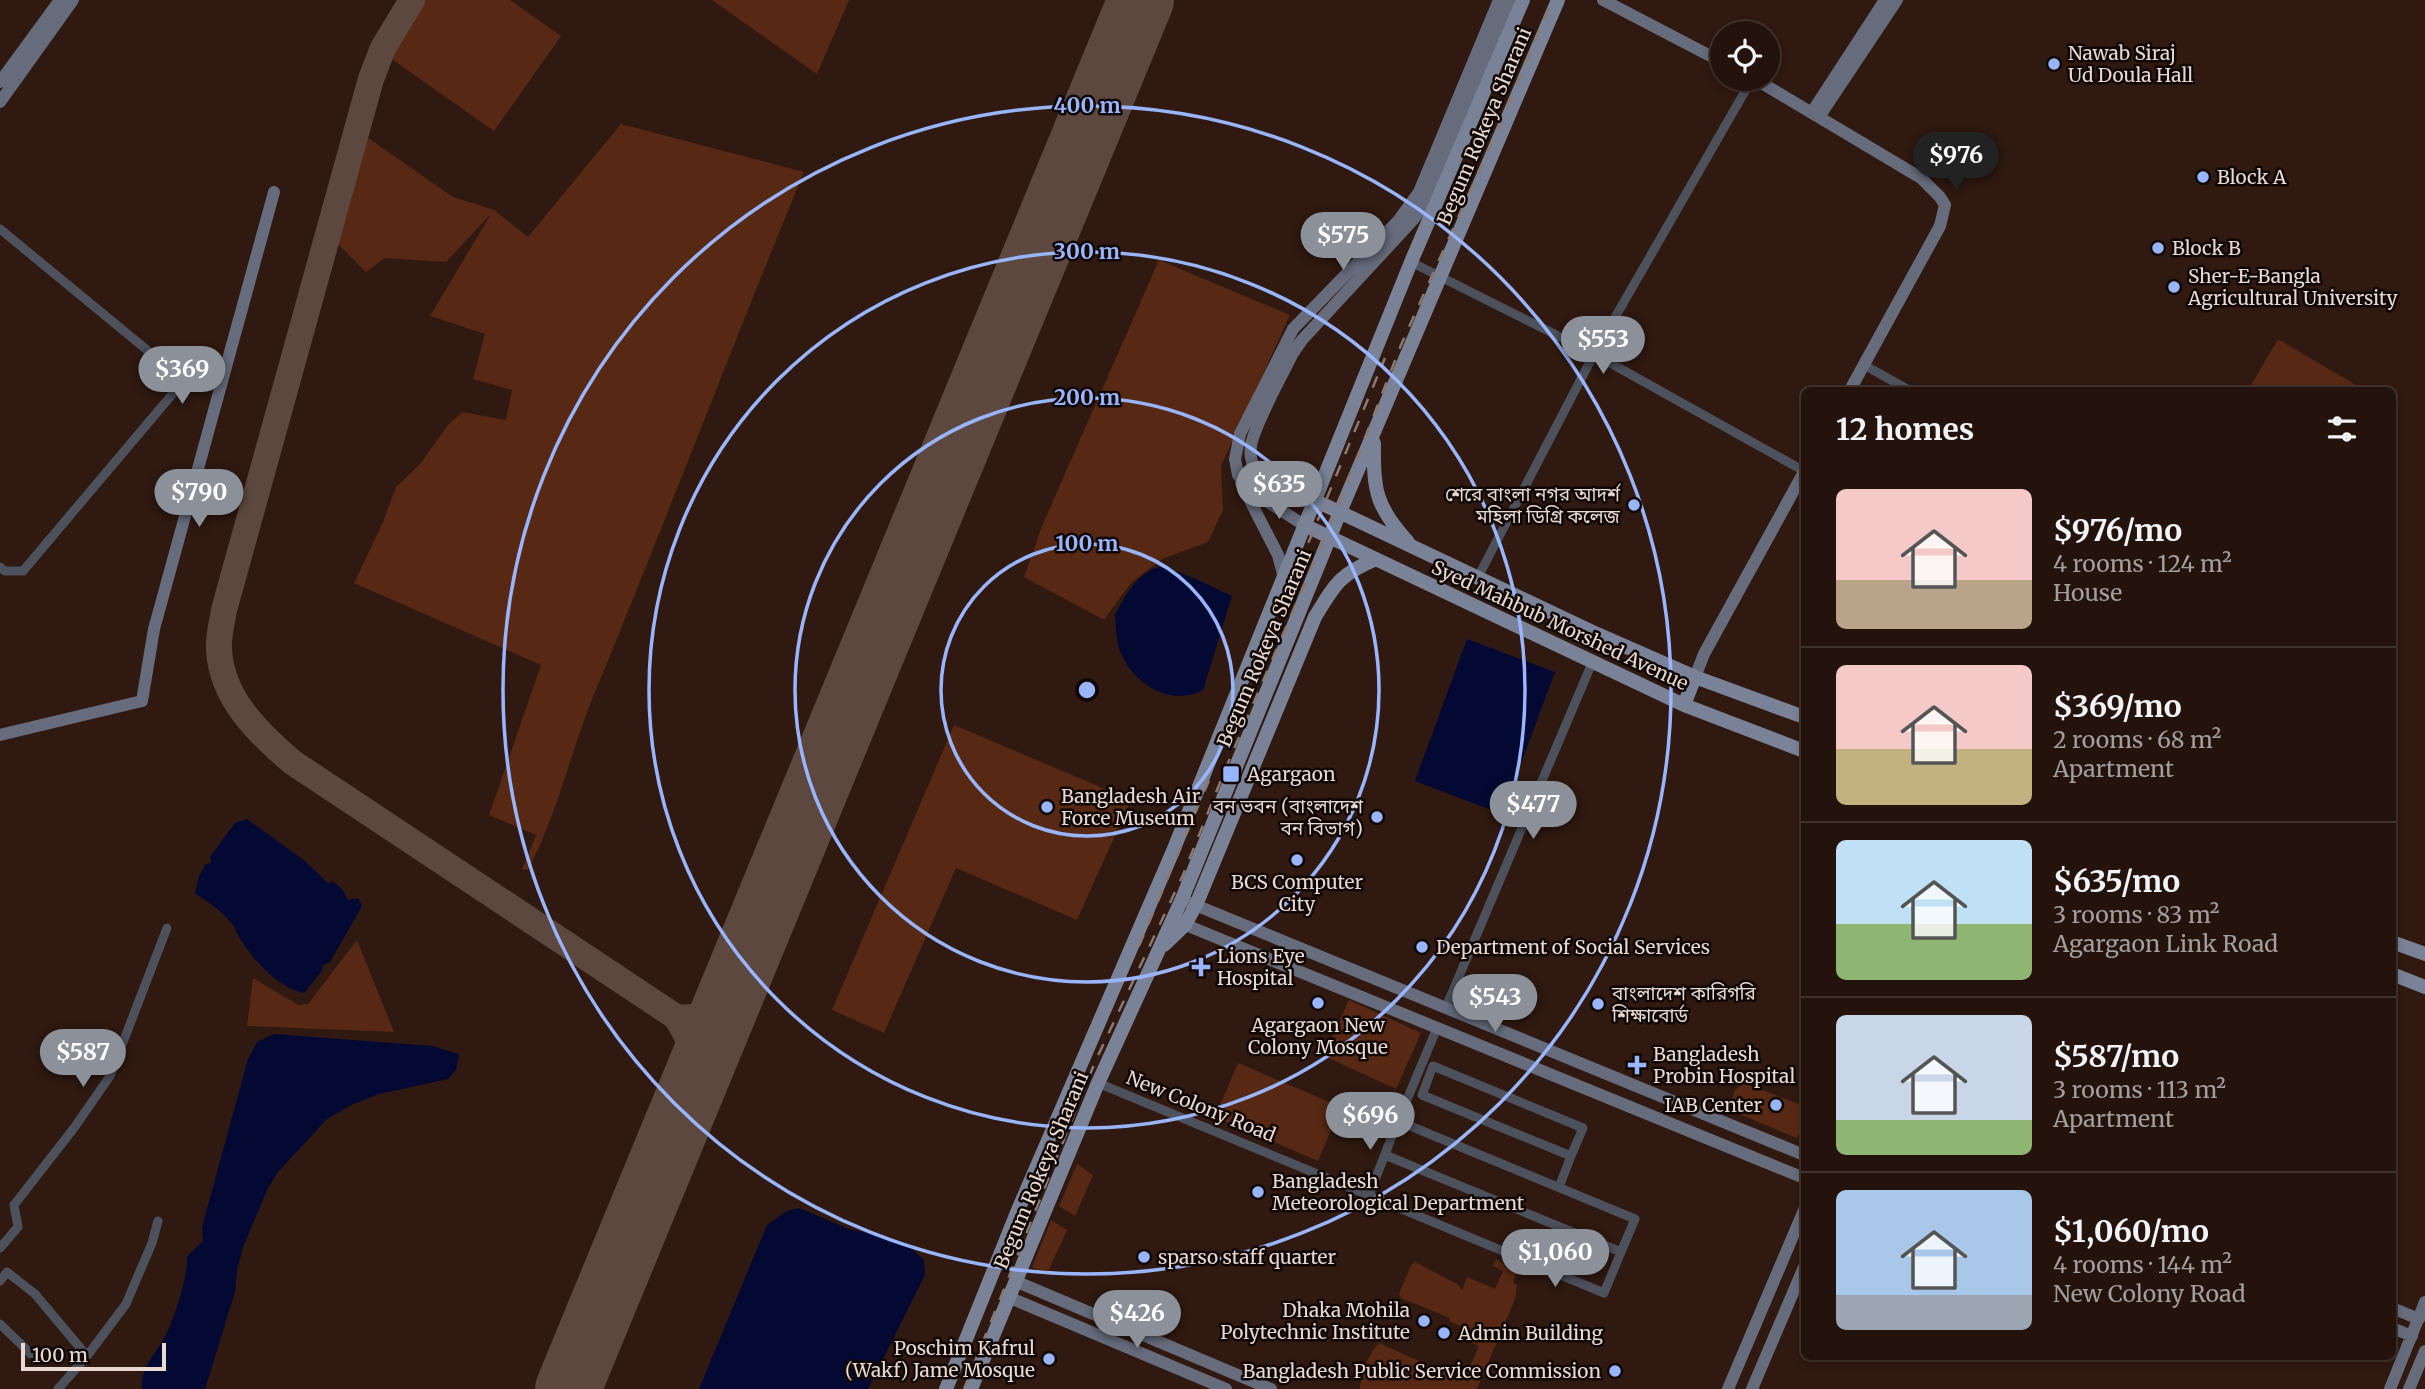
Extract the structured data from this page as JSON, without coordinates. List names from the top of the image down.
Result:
{
  "streets": {
    "main road": ["Begum Rokeya Sharani", "Syed Mahbub Morshed Avenue"],
    "street": ["New Colony Road"]
  },
  "crossings": [
    ["Begum Rokeya Sharani", "Syed Mahbub Morshed Avenue"],
    ["Begum Rokeya Sharani", "New Colony Road"]
  ],
  "places": {
    "other": [
      "Nawab Siraj Ud Doula Hall",
      "Block A",
      "Block B",
      "Sher-E-Bangla Agricultural University",
      "শেরে বাংলা নগর আদর্শ মহিলা ডিগ্রি কলেজ",
      "Bangladesh Air Force Museum",
      "বন ভবন (বাংলাদেশ বন বিভাগ)",
      "BCS Computer City",
      "Department of Social Services",
      "Agargaon New Colony Mosque",
      "বাংলাদেশ কারিগরি শিক্ষাবোর্ড",
      "IAB Center",
      "Bangladesh Meteorological Department",
      "sparso staff quarter",
      "Dhaka Mohila Polytechnic Institute",
      "Admin Building",
      "Poschim Kafrul (Wakf) Jame Mosque",
      "Bangladesh Public Service Commission"
    ],
    "transit": ["Agargaon"],
    "health": ["Lions Eye Hospital", "Bangladesh Probin Hospital"]
  },
  "scale_bar": "100 m",
  "page": {
    "price": [
      "$976",
      "$575",
      "$553",
      "$369",
      "$635",
      "$790",
      "$477",
      "$543",
      "$587",
      "$696",
      "$1,060",
      "$426"
    ],
    "heading": "12 homes",
    "list": [
      {
        "name": "$976/mo",
        "note": "4 rooms · 124 m² · House"
      },
      {
        "name": "$369/mo",
        "note": "2 rooms · 68 m² · Apartment"
      },
      {
        "name": "$635/mo",
        "note": "3 rooms · 83 m² · Agargaon Link Road"
      },
      {
        "name": "$587/mo",
        "note": "3 rooms · 113 m² · Apartment"
      },
      {
        "name": "$1,060/mo",
        "note": "4 rooms · 144 m² · New Colony Road"
      }
    ],
    "scale": "100 m"
  },
  "rings": [
    "400 m",
    "300 m",
    "200 m",
    "100 m"
  ]
}
